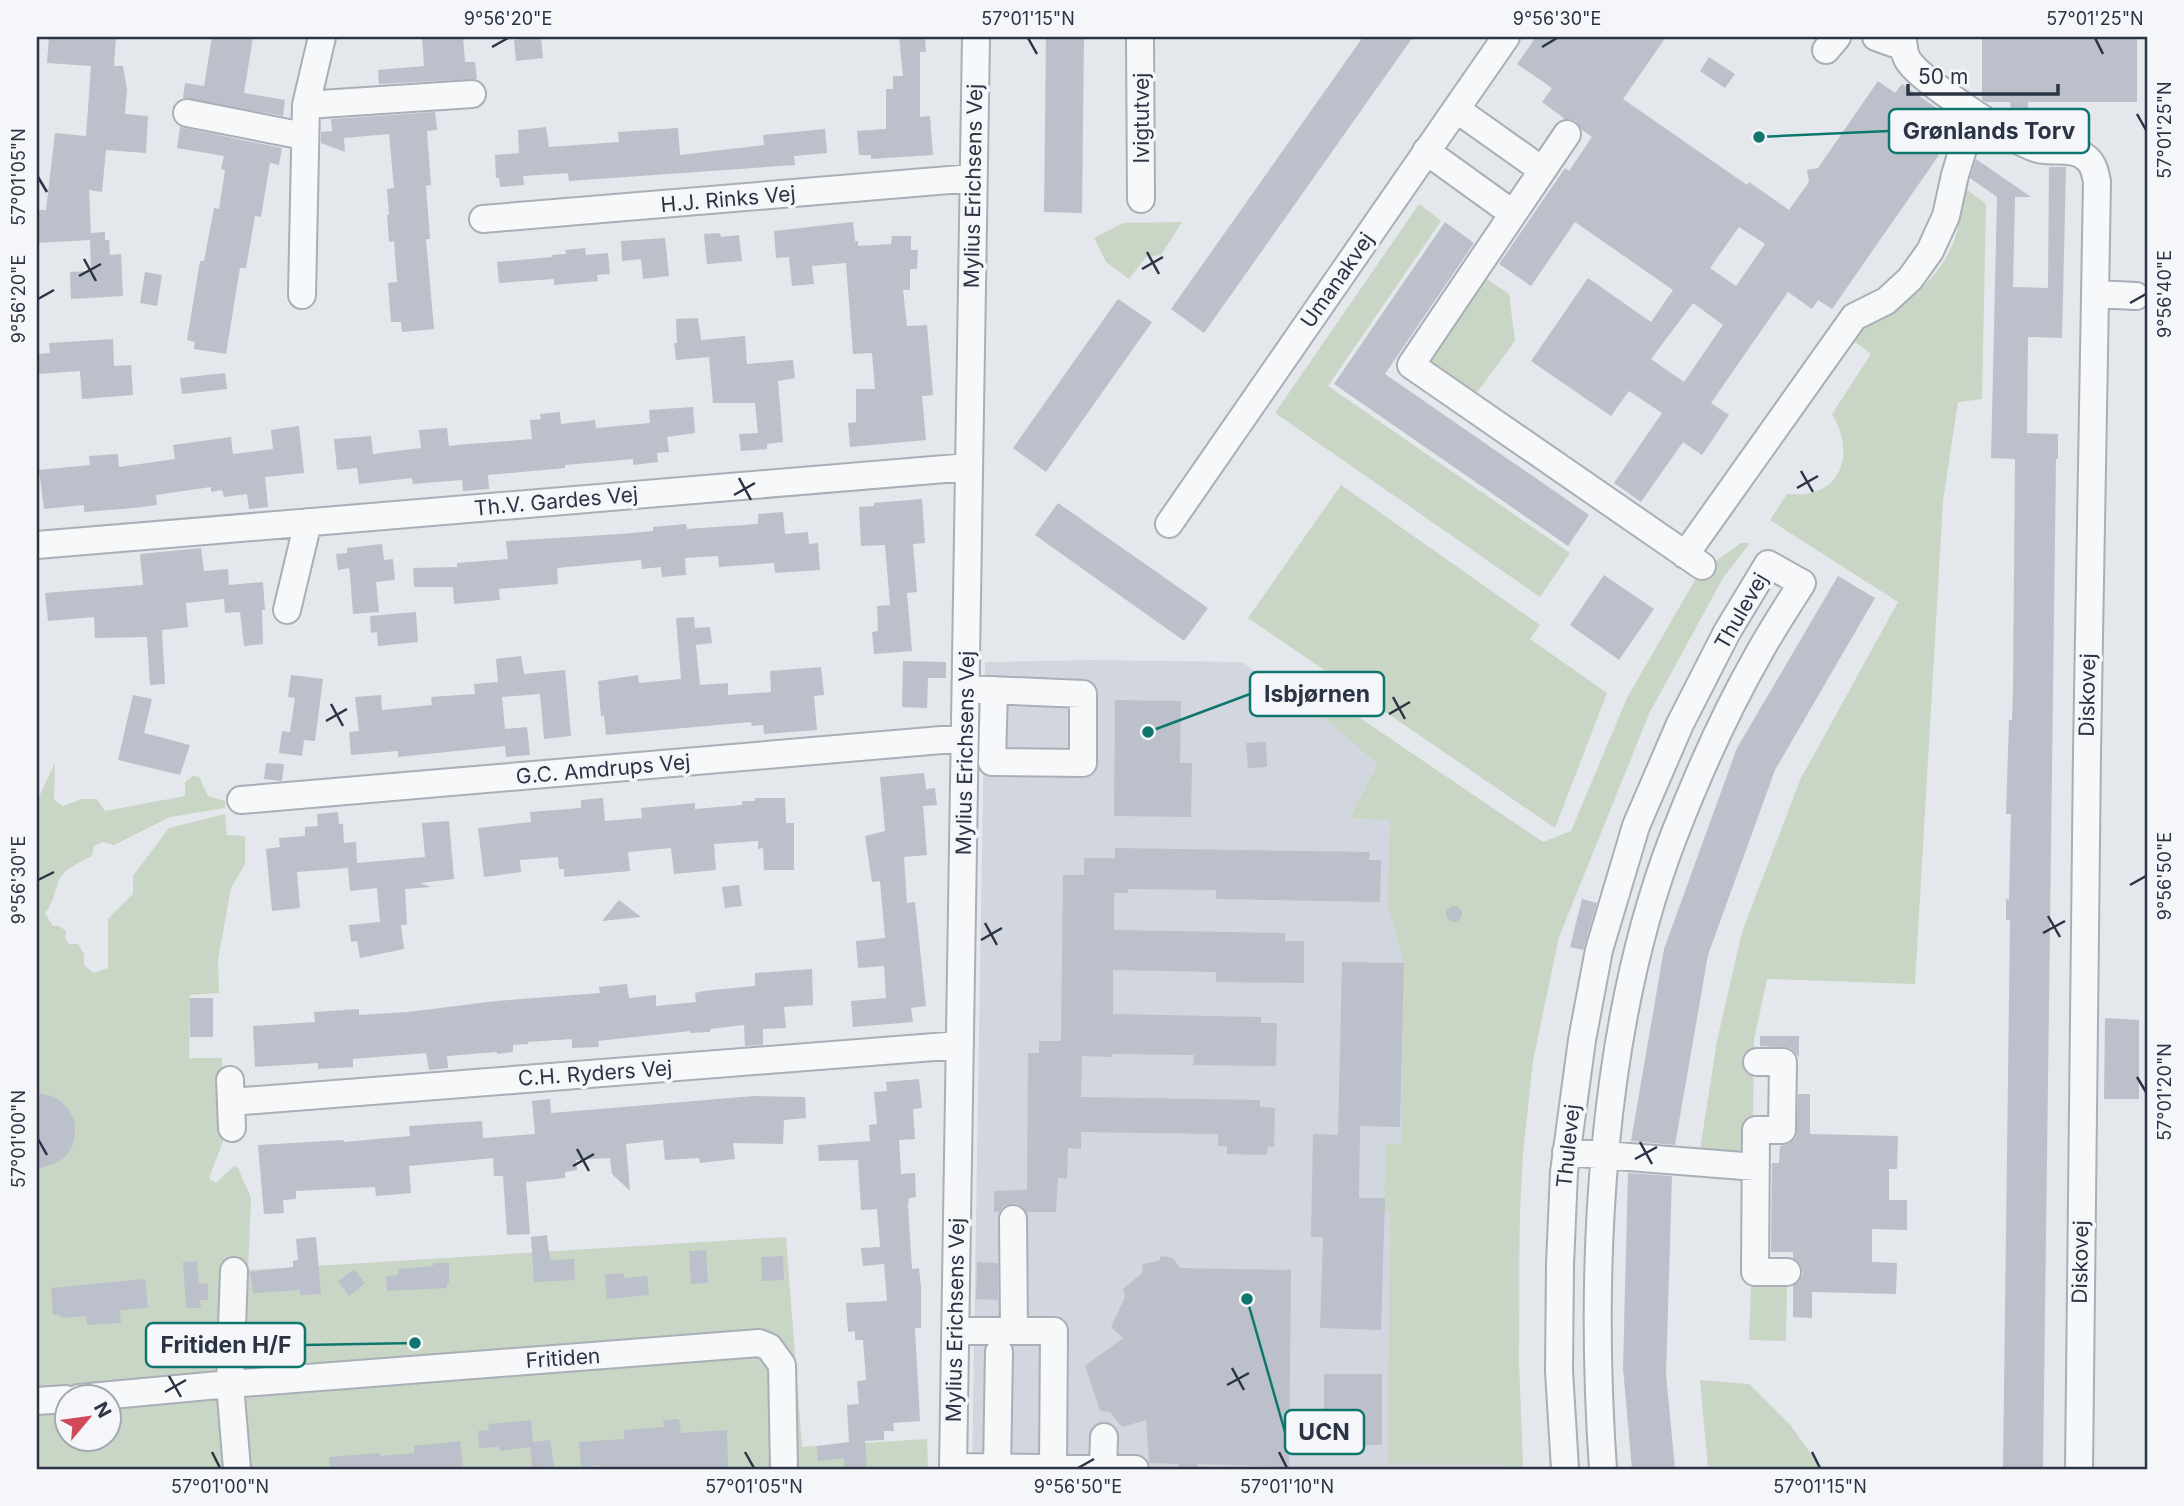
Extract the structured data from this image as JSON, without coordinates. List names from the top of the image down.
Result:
{
  "streets": {
    "street": [
      "Ivigtutvej",
      "Mylius Erichsens Vej",
      "H.J. Rinks Vej",
      "Umanakvej",
      "Th.V. Gardes Vej",
      "Thulevej",
      "Diskovej",
      "G.C. Amdrups Vej",
      "C.H. Ryders Vej",
      "Fritiden"
    ]
  },
  "crossings": [
    ["Mylius Erichsens Vej", "H.J. Rinks Vej"],
    ["Mylius Erichsens Vej", "Th.V. Gardes Vej"],
    ["Mylius Erichsens Vej", "G.C. Amdrups Vej"],
    ["Mylius Erichsens Vej", "C.H. Ryders Vej"]
  ],
  "places": [
    "Grønlands Torv",
    "Isbjørnen",
    "UCN",
    "Fritiden H/F"
  ],
  "scale_bar": "50 m",
  "north": "top right",
  "coordinates": [
    "9°56'20\"E",
    "57°01'15\"N",
    "9°56'30\"E",
    "57°01'25\"N",
    "57°01'05\"N",
    "9°56'40\"E",
    "9°56'50\"E",
    "57°01'20\"N",
    "57°01'00\"N",
    "57°01'10\"N"
  ]
}
